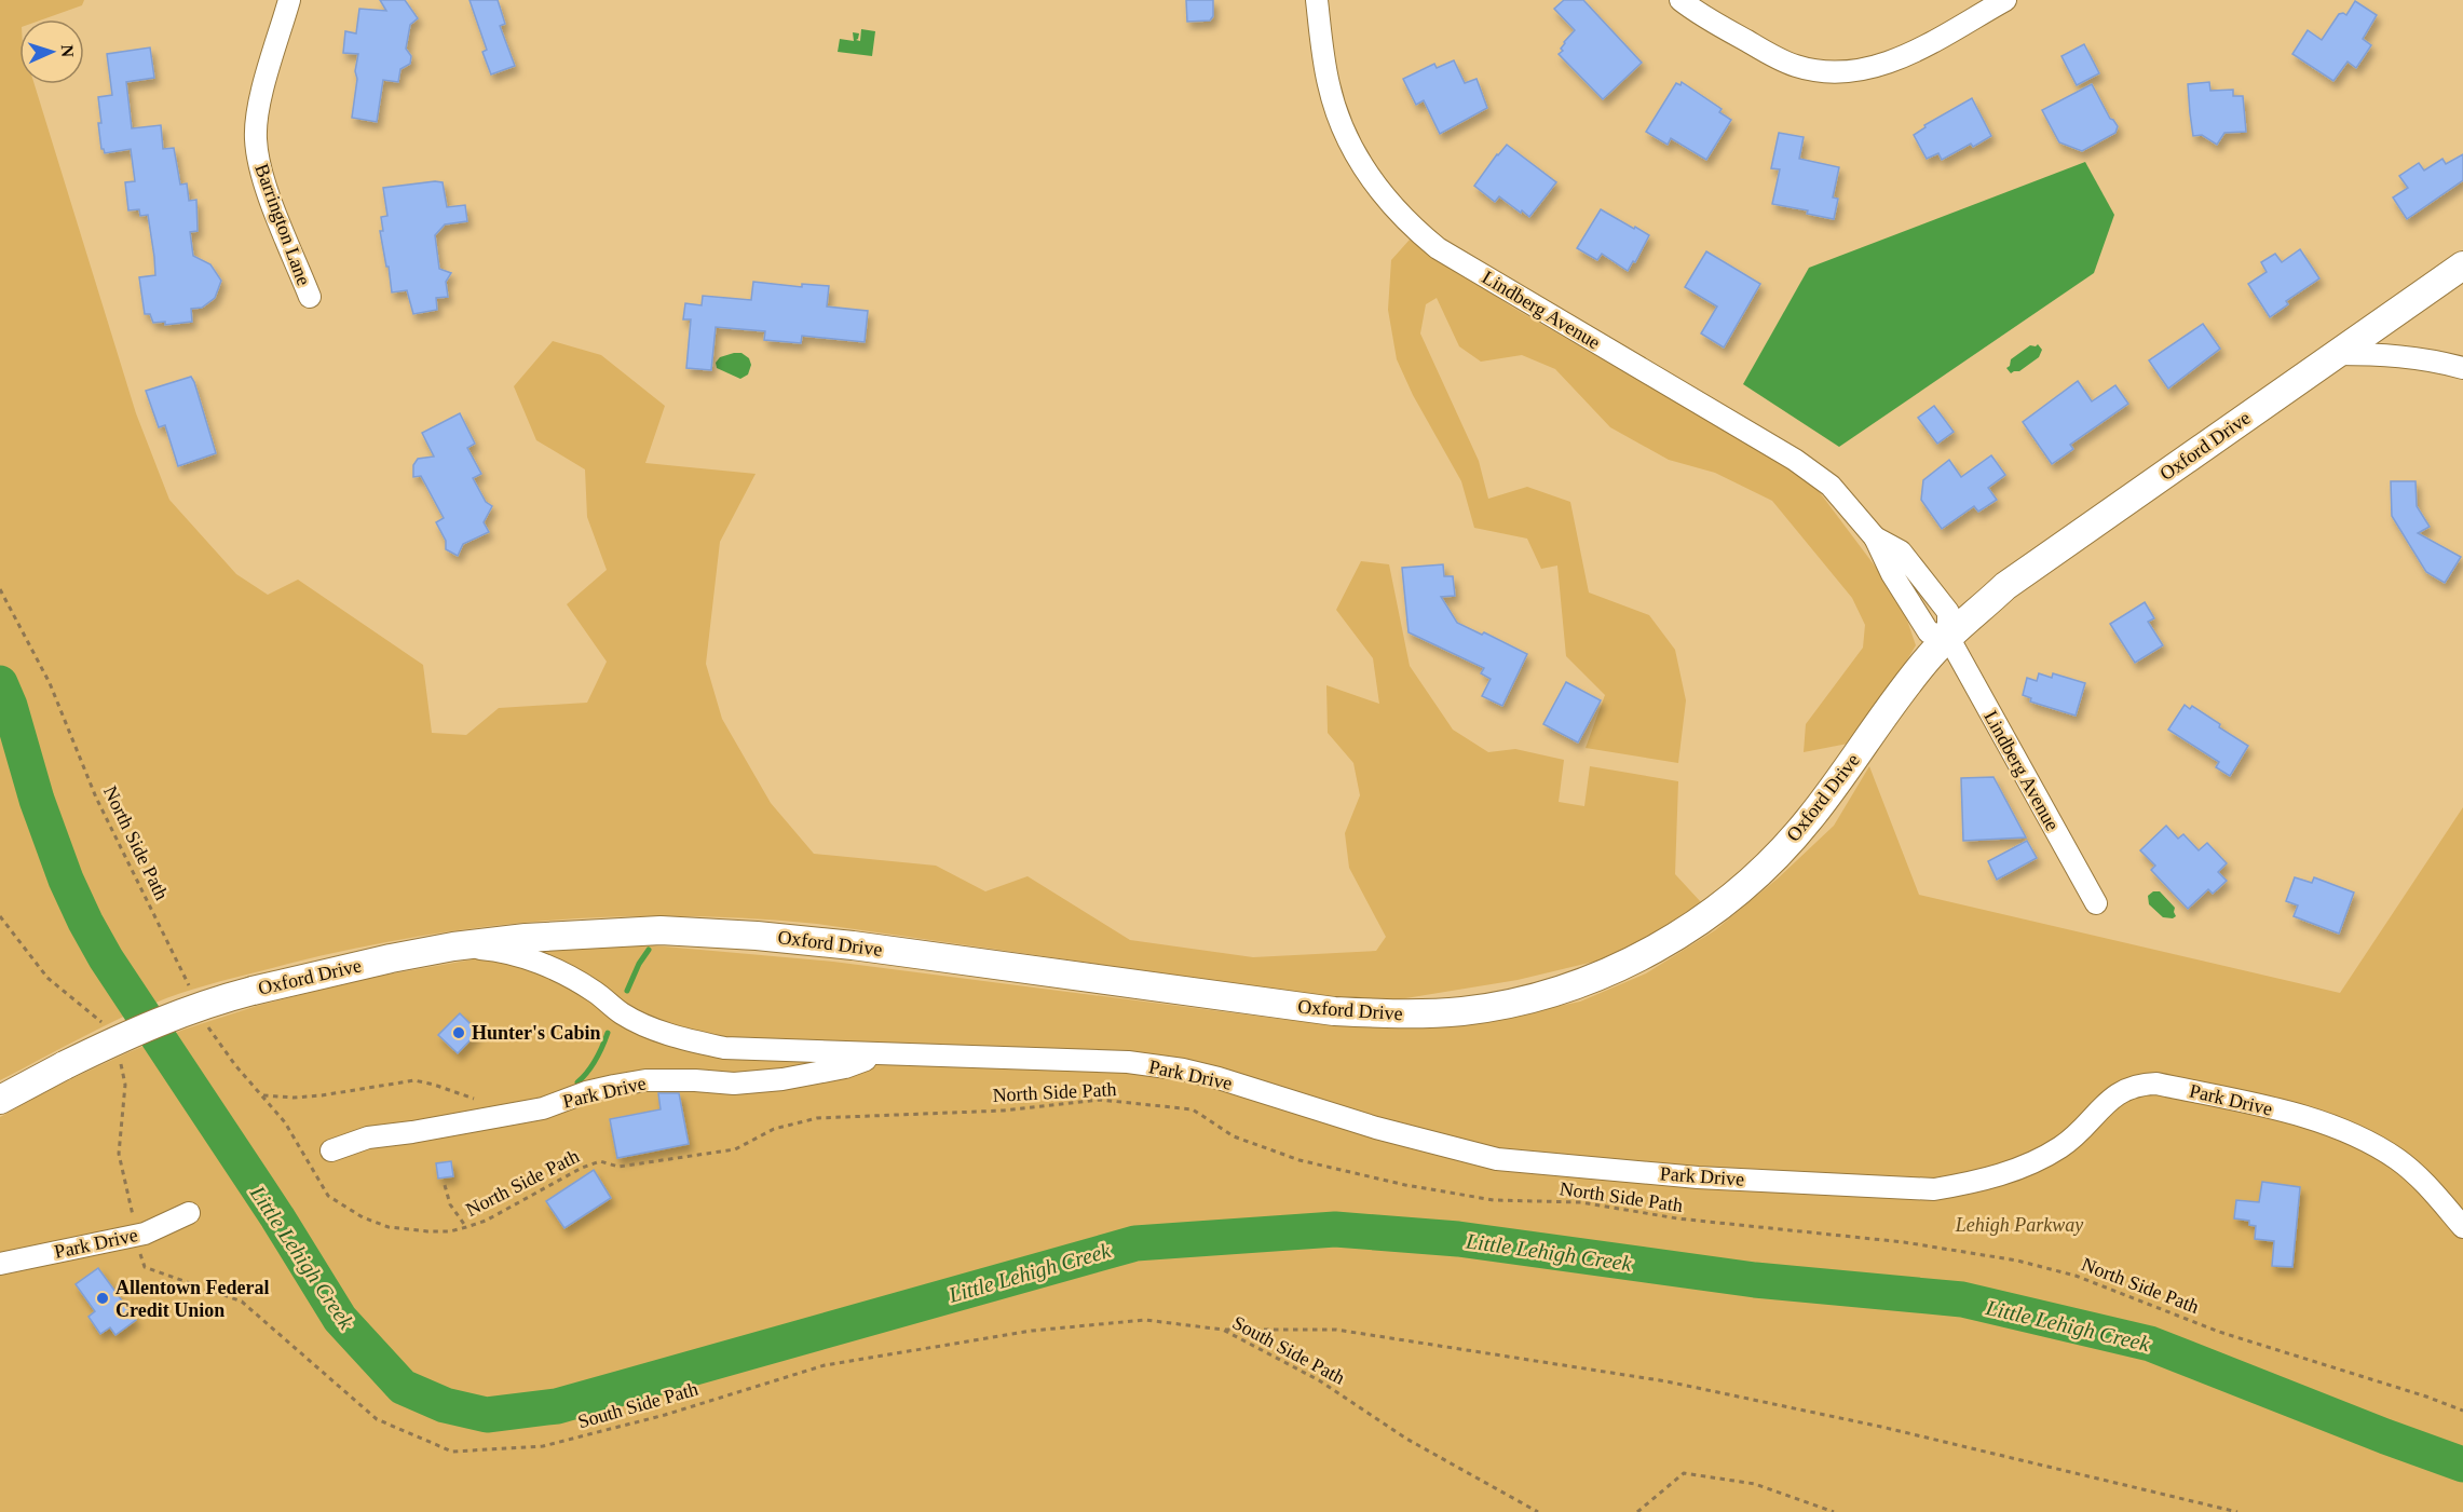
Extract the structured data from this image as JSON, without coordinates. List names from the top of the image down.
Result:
{
  "streets": {
    "main road": ["Oxford Drive"],
    "street": ["Barrington Lane", "Lindberg Avenue", "Park Drive"],
    "path": ["North Side Path", "South Side Path"]
  },
  "crossings": [
    ["Lindberg Avenue", "Oxford Drive"],
    ["Oxford Drive", "Park Drive"],
    ["Park Drive", "South Side Path"]
  ],
  "water": ["Little Lehigh Creek"],
  "parks": ["Lehigh Parkway"],
  "places": ["Hunter's Cabin", "Allentown Federal Credit Union"],
  "north": "right"
}
